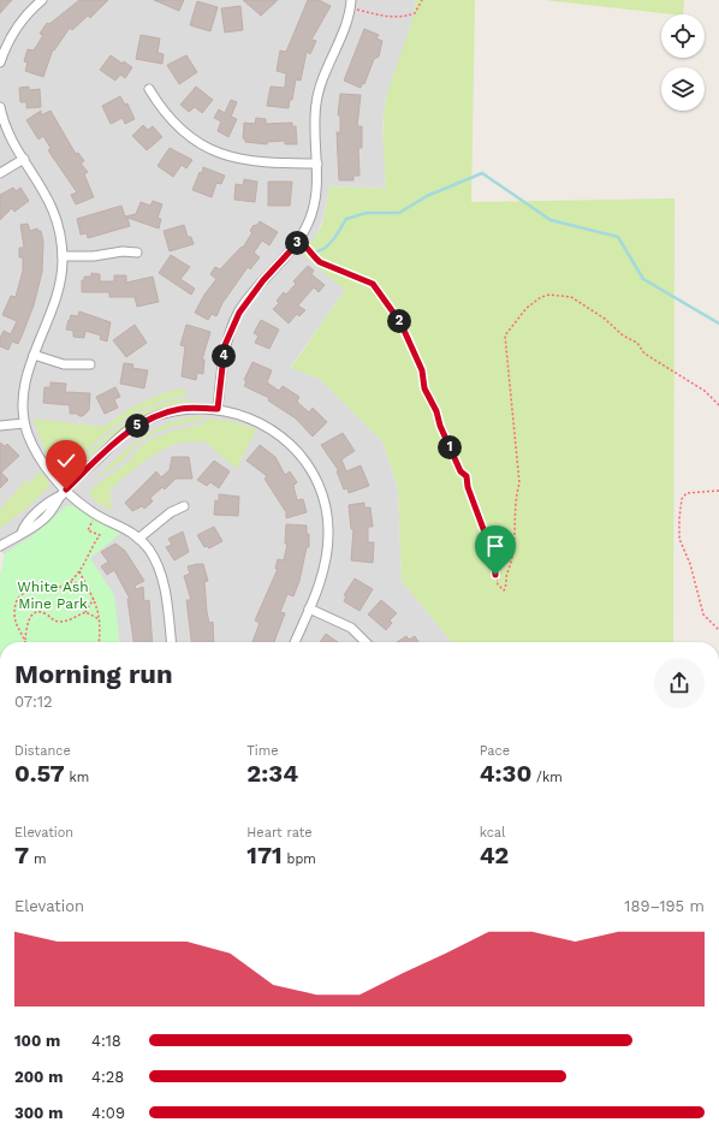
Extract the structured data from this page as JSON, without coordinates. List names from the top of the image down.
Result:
{
  "parks": ["White Ash Mine Park"],
  "page": {
    "pins": [
      "3",
      "2",
      "4",
      "5",
      "1"
    ],
    "heading": ["Morning run", "07:12"],
    "stats": [
      ["Distance", "0.57 km"],
      ["Time", "2:34"],
      ["Pace", "4:30 /km"],
      ["Elevation", "7 m"],
      ["Heart rate", "171 bpm"],
      ["kcal", "42"]
    ],
    "chart": ["Elevation", "189–195 m"],
    "list": [
      {
        "name": "100 m",
        "note": "4:18"
      },
      {
        "name": "200 m",
        "note": "4:28"
      },
      {
        "name": "300 m",
        "note": "4:09"
      }
    ]
  }
}
